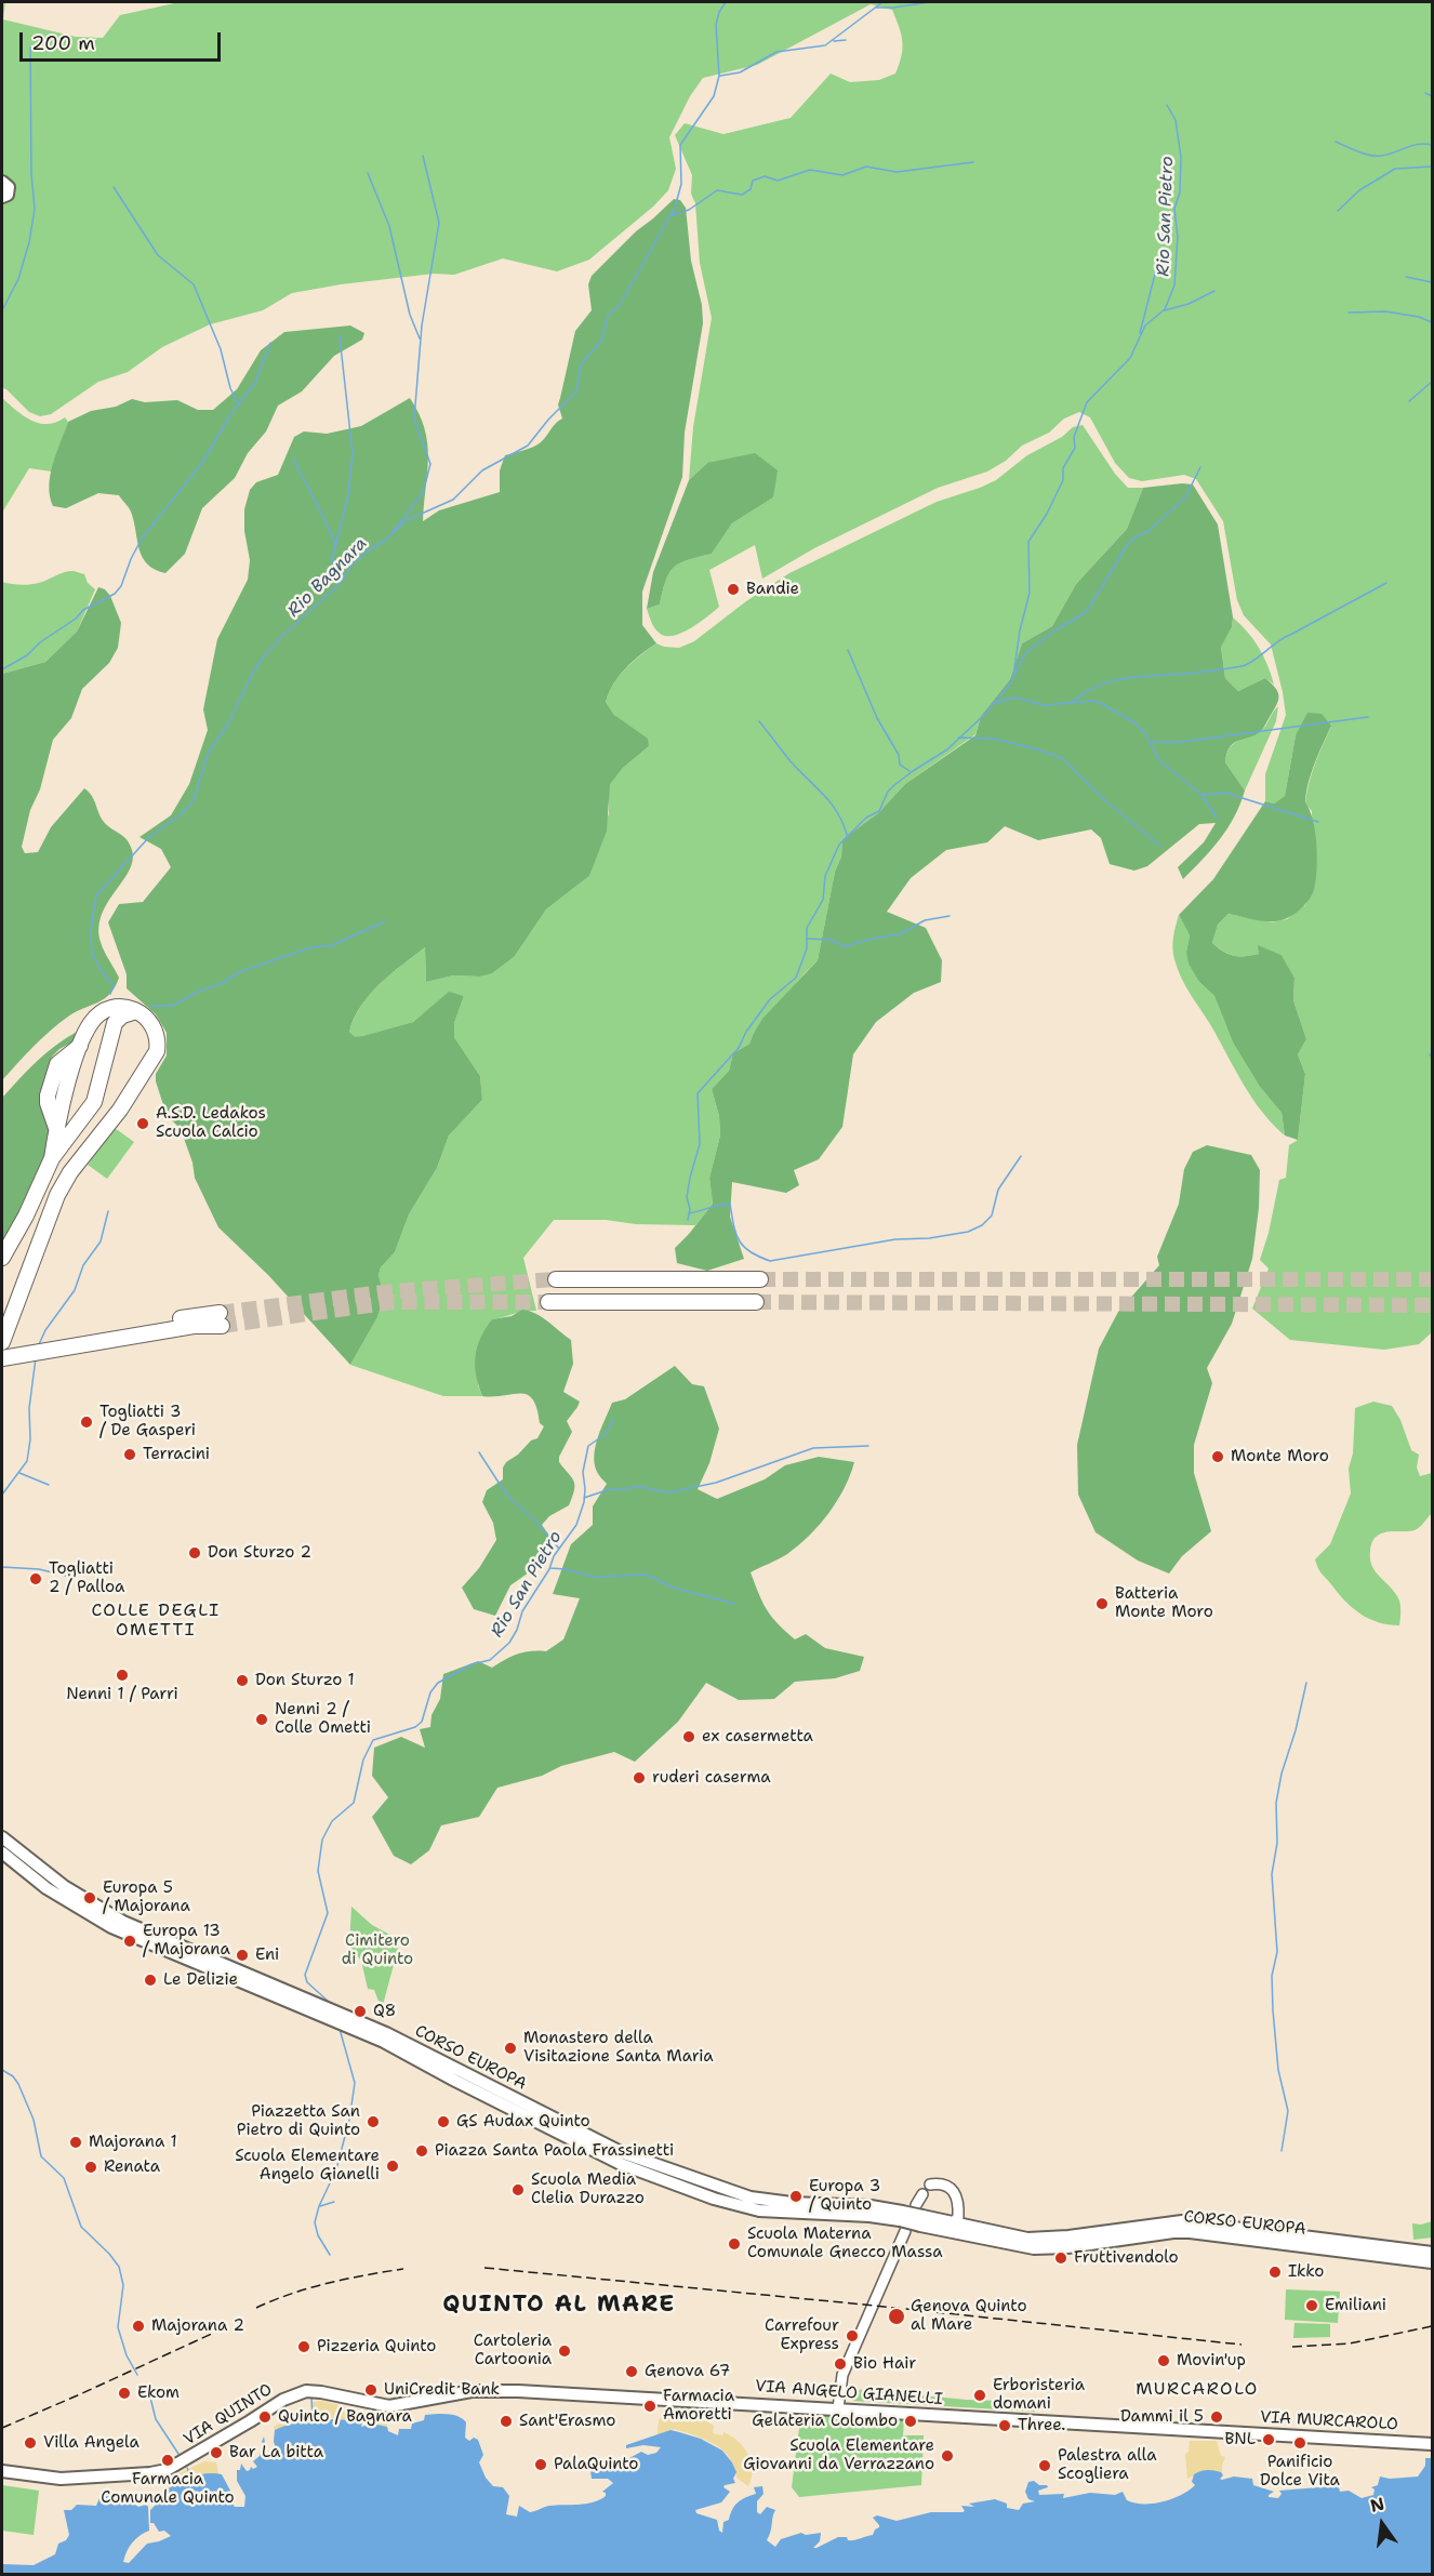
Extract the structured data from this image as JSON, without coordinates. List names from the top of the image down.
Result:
{
  "streets": {
    "main road": [
      "CORSO EUROPA",
      "VIA ANGELO GIANELLI",
      "VIA QUINTO",
      "VIA MURCAROLO"
    ]
  },
  "crossings": [
    ["VIA ANGELO GIANELLI", "VIA QUINTO"],
    ["VIA ANGELO GIANELLI", "VIA MURCAROLO"]
  ],
  "districts": ["COLLE DEGLI OMETTI", "QUINTO AL MARE", "MURCAROLO"],
  "water": ["Rio San Pietro", "Rio Bagnara"],
  "parks": ["Cimitero di Quinto"],
  "places": [
    "Bandie",
    "A.S.D. Ledakos Scuola Calcio",
    "Togliatti 3 / De Gasperi",
    "Terracini",
    "Monte Moro",
    "Don Sturzo 2",
    "Togliatti 2 / Palloa",
    "Batteria Monte Moro",
    "Nenni 1 / Parri",
    "Don Sturzo 1",
    "Nenni 2 / Colle Ometti",
    "ex casermetta",
    "ruderi caserma",
    "Europa 5 / Majorana",
    "Europa 13 / Majorana",
    "Eni",
    "Le Delizie",
    "Q8",
    "Monastero della Visitazione Santa Maria",
    "Piazzetta San Pietro di Quinto",
    "GS Audax Quinto",
    "Majorana 1",
    "Piazza Santa Paola Frassinetti",
    "Scuola Elementare Angelo Gianelli",
    "Renata",
    "Scuola Media Clelia Durazzo",
    "Europa 3 / Quinto",
    "Scuola Materna Comunale Gnecco Massa",
    "Fruttivendolo",
    "Ikko",
    "Emiliani",
    "Genova Quinto al Mare",
    "Majorana 2",
    "Carrefour Express",
    "Pizzeria Quinto",
    "Cartoleria Cartoonia",
    "Movin'up",
    "Bio Hair",
    "Genova 67",
    "UniCredit Bank",
    "Ekom",
    "Erboristeria domani",
    "Farmacia Amoretti",
    "Quinto / Bagnara",
    "Dammi il 5",
    "Sant'Erasmo",
    "Gelateria Colombo",
    "Three.",
    "BNL",
    "Villa Angela",
    "Panificio Dolce Vita",
    "Bar La bitta",
    "Scuola Elementare Giovanni da Verrazzano",
    "Farmacia Comunale Quinto",
    "PalaQuinto",
    "Palestra alla Scogliera"
  ],
  "scale_bar": "200 m",
  "north": "top"
}
